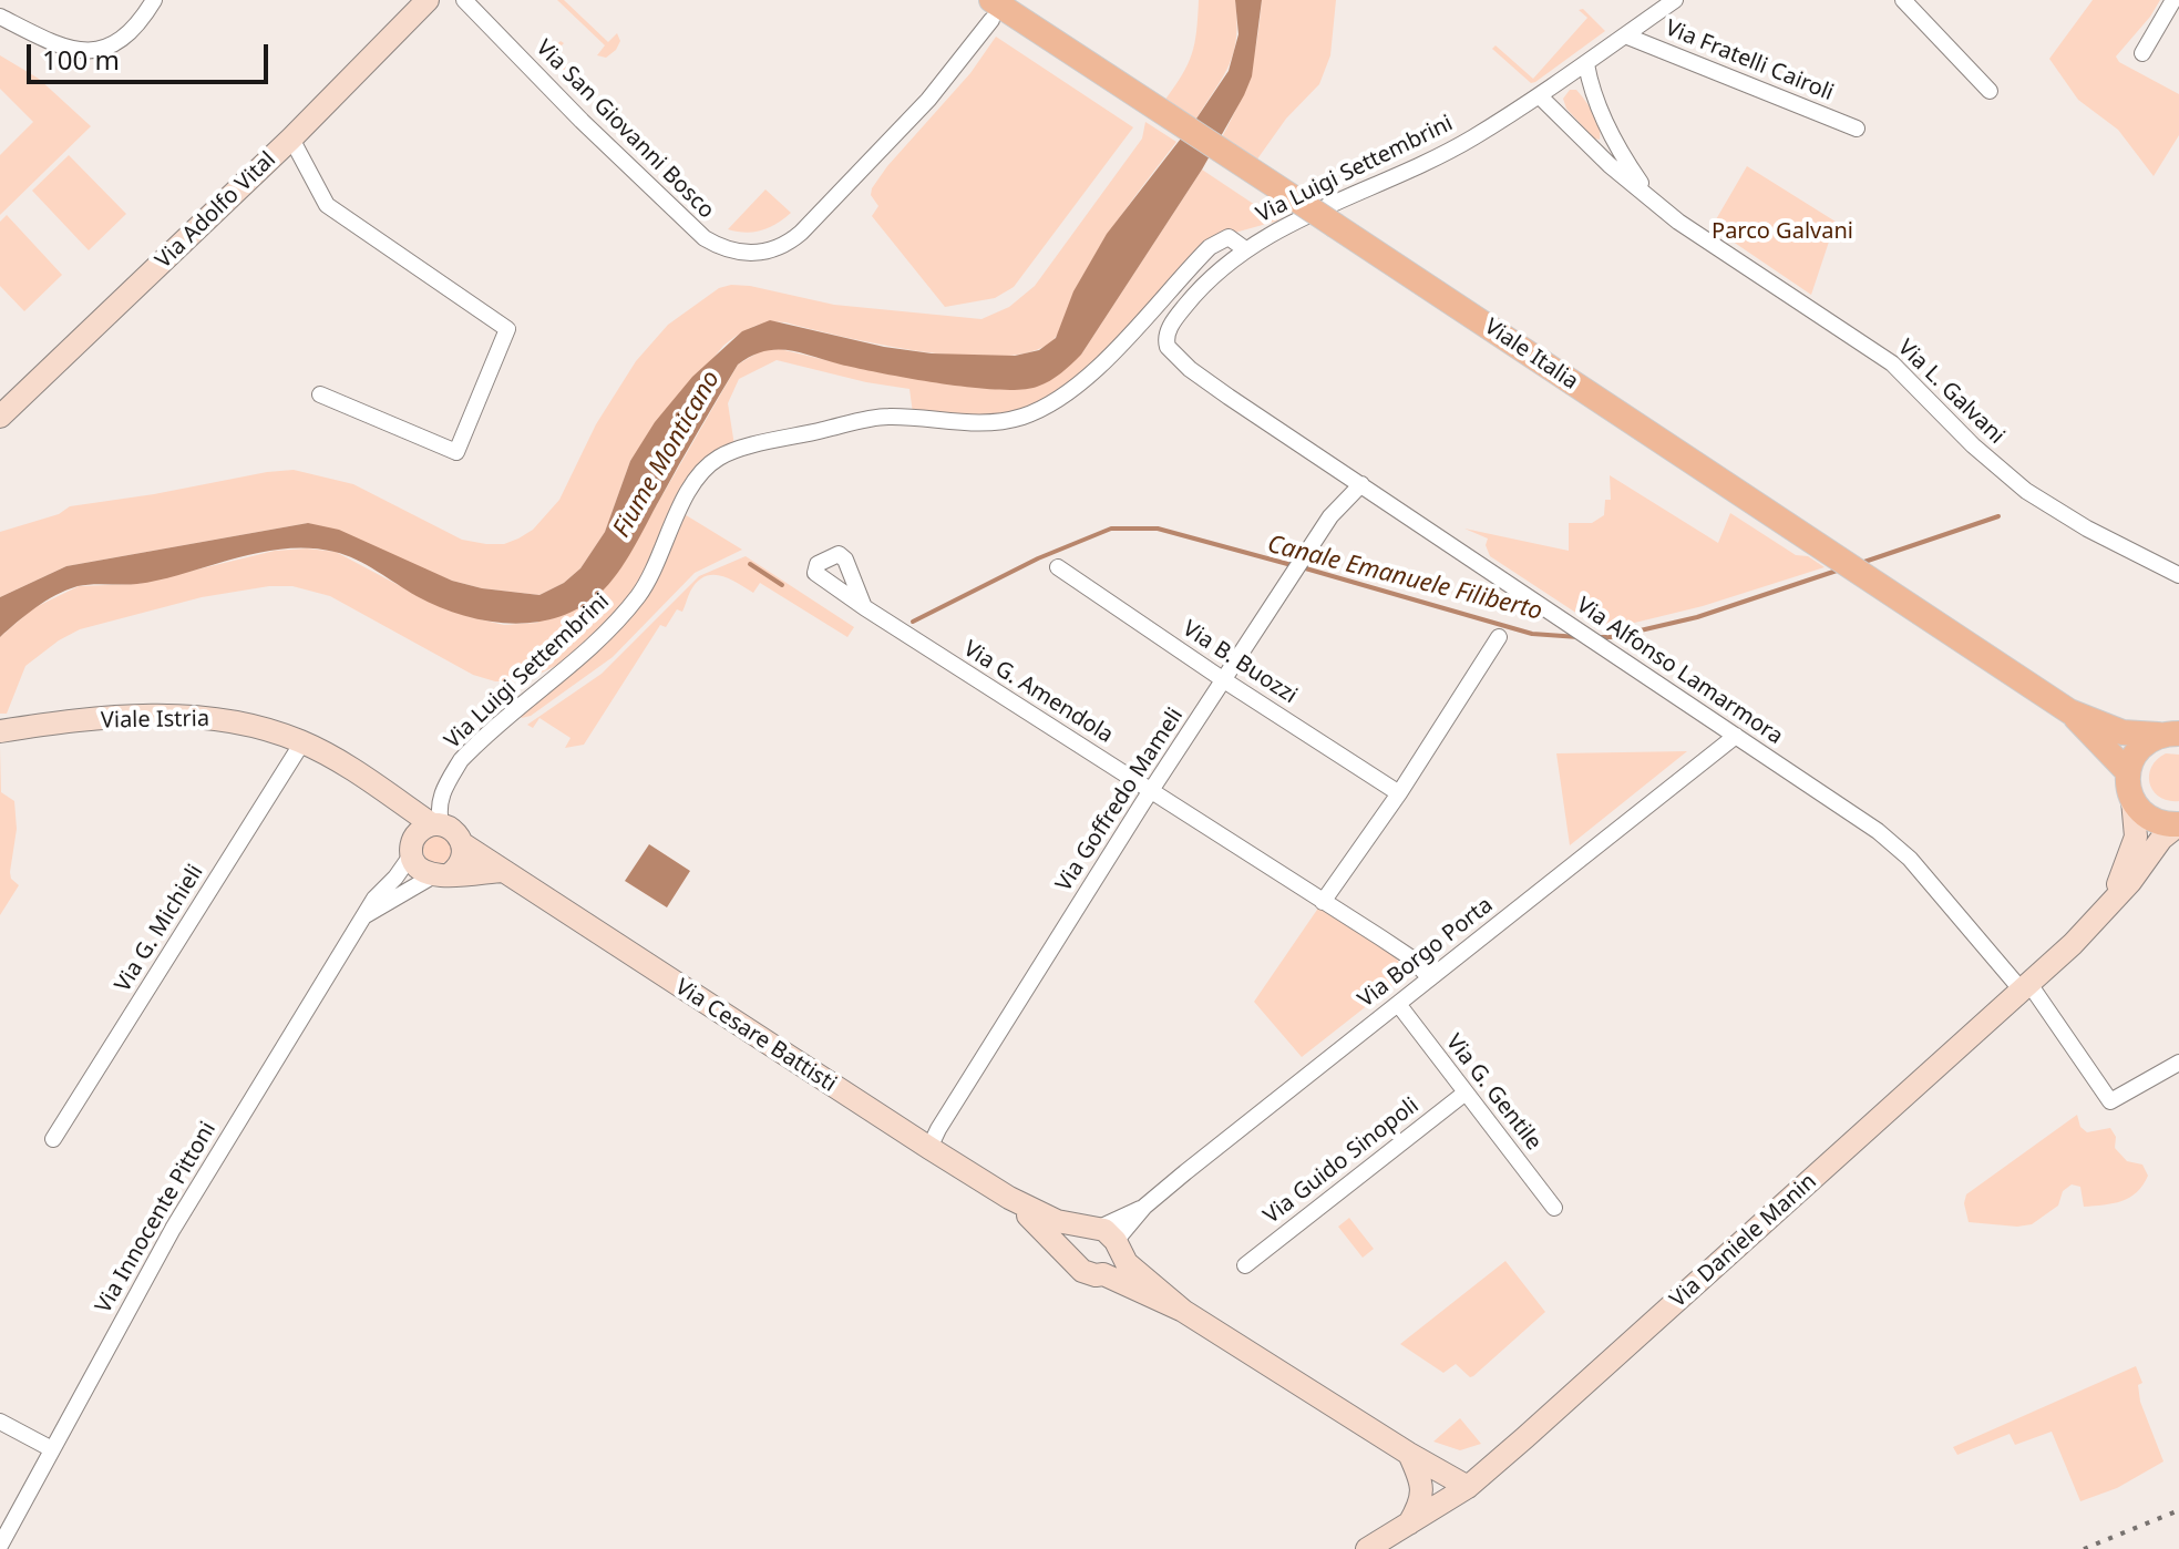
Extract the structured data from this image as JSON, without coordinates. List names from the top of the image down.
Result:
{
  "streets": {
    "main road": ["Viale Italia"],
    "street": [
      "Via Fratelli Cairoli",
      "Via San Giovanni Bosco",
      "Via Luigi Settembrini",
      "Via Adolfo Vital",
      "Via L. Galvani",
      "Via B. Buozzi",
      "Via Alfonso Lamarmora",
      "Via G. Amendola",
      "Viale Istria",
      "Via Goffredo Mameli",
      "Via G. Michieli",
      "Via Borgo Porta",
      "Via Cesare Battisti",
      "Via G. Gentile",
      "Via Guido Sinopoli",
      "Via Innocente Pittoni",
      "Via Daniele Manin"
    ]
  },
  "crossings": [
    ["Via Fratelli Cairoli", "Via Luigi Settembrini"],
    ["Via San Giovanni Bosco", "Viale Italia"],
    ["Via Luigi Settembrini", "Via L. Galvani"],
    ["Via Luigi Settembrini", "Via Alfonso Lamarmora"],
    ["Via Luigi Settembrini", "Viale Istria"],
    ["Via Luigi Settembrini", "Via Cesare Battisti"],
    ["Via Luigi Settembrini", "Via Innocente Pittoni"],
    ["Via B. Buozzi", "Via Goffredo Mameli"],
    ["Via Alfonso Lamarmora", "Via Goffredo Mameli"],
    ["Via Alfonso Lamarmora", "Via Borgo Porta"],
    ["Via Alfonso Lamarmora", "Via Daniele Manin"],
    ["Via G. Amendola", "Via Goffredo Mameli"],
    ["Via G. Amendola", "Via Borgo Porta"],
    ["Viale Istria", "Via G. Michieli"],
    ["Viale Istria", "Via Cesare Battisti"],
    ["Viale Istria", "Via Innocente Pittoni"],
    ["Via Goffredo Mameli", "Via Cesare Battisti"],
    ["Via Borgo Porta", "Via Cesare Battisti"],
    ["Via Borgo Porta", "Via G. Gentile"],
    ["Via Cesare Battisti", "Via Innocente Pittoni"],
    ["Via Cesare Battisti", "Via Daniele Manin"],
    ["Via G. Gentile", "Via Guido Sinopoli"]
  ],
  "water": ["Fiume Monticano", "Canale Emanuele Filiberto"],
  "parks": ["Parco Galvani"],
  "scale_bar": "100 m"
}
